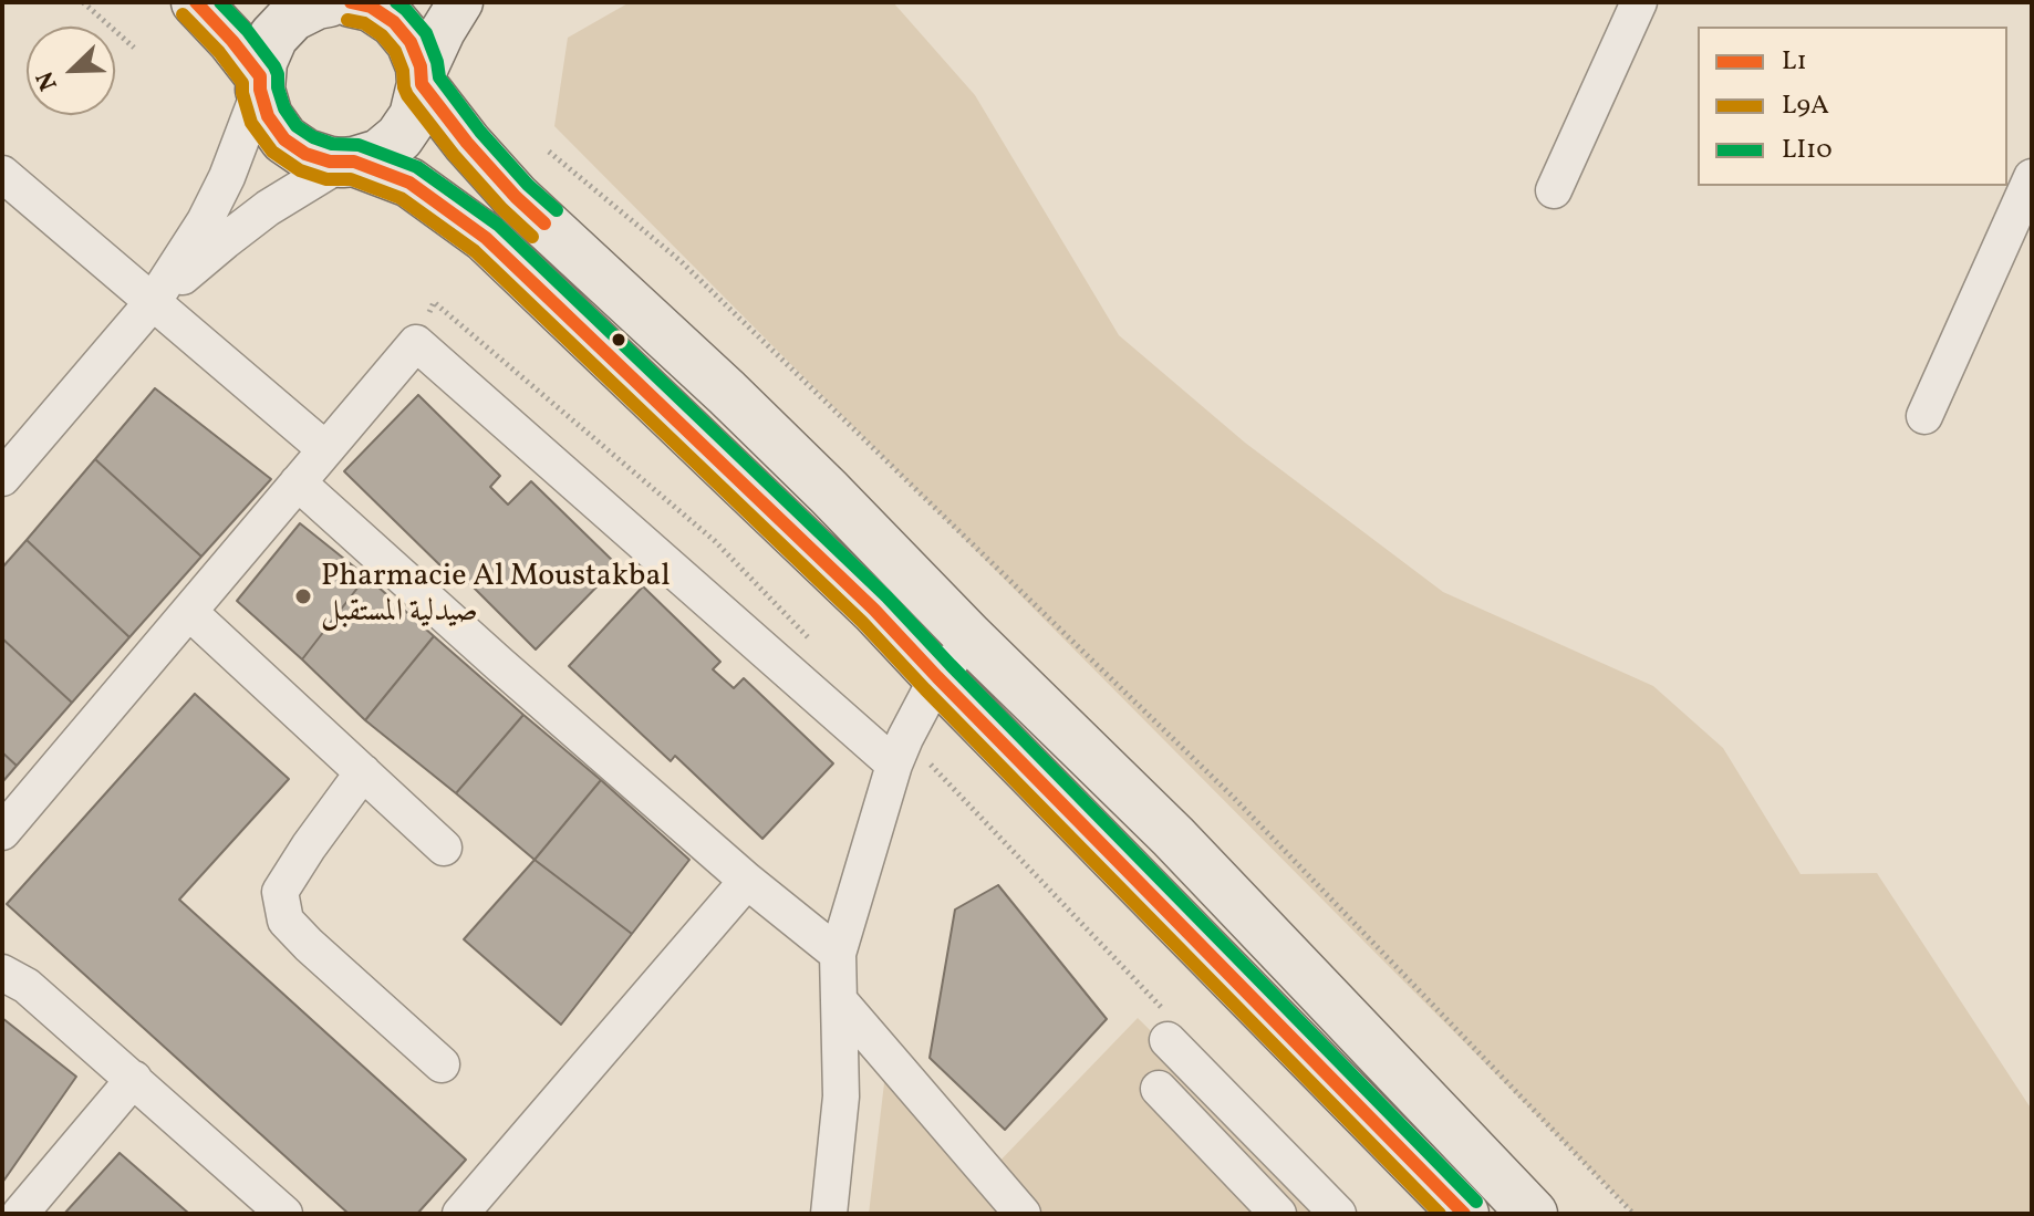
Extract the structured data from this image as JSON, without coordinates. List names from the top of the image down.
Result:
{
  "places": ["Pharmacie Al Moustakbal صيدلية المستقبل"],
  "lines": ["transit line L1", "transit line LI10", "transit line L9A"],
  "legend": ["L1", "L9A", "LI10"],
  "north": "bottom left"
}
